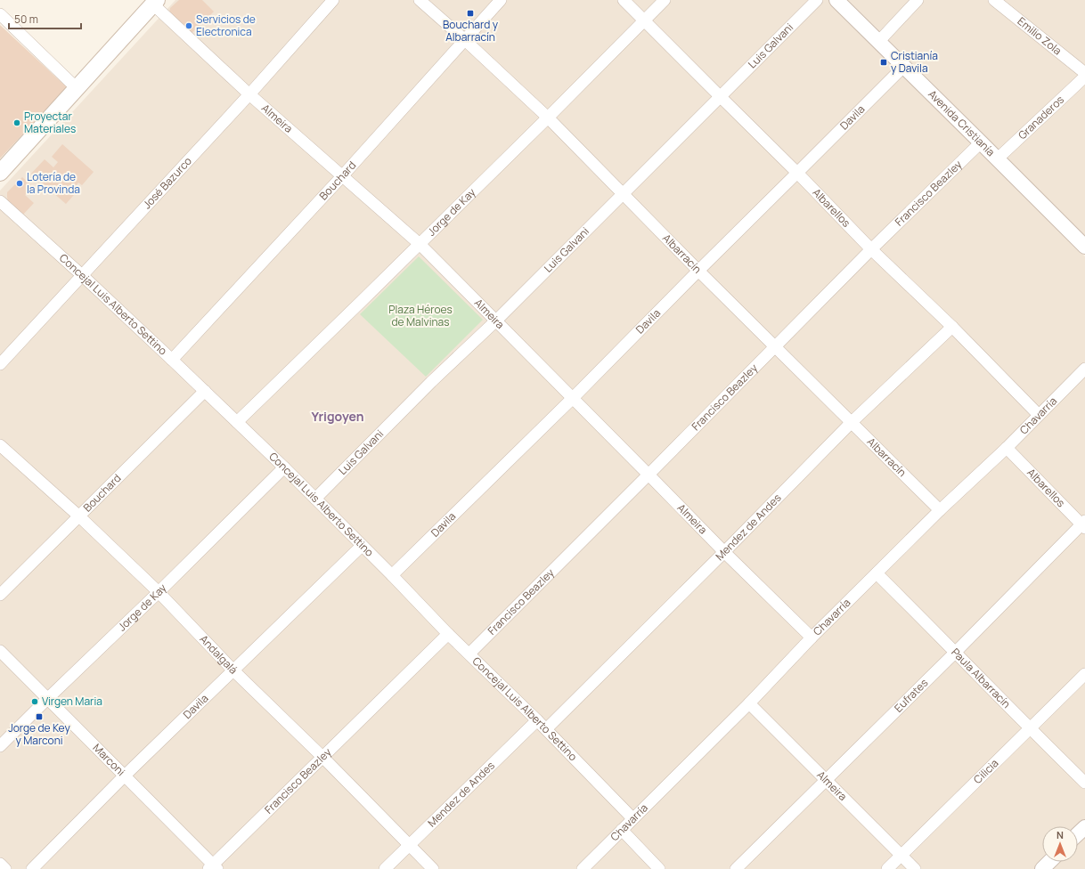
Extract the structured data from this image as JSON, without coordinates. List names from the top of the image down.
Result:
{
  "streets": {
    "street": [
      "Emilio Zola",
      "Luis Galvani",
      "Davila",
      "Granaderos",
      "Almeira",
      "Avenida Cristianía",
      "Bouchard",
      "José Bazurco",
      "Francisco Beazley",
      "Albarellos",
      "Jorge de Kay",
      "Albarracín",
      "Concejal Luis Alberto Settino",
      "Chavarría",
      "Mendez de Andes",
      "Andalgalá",
      "Paula Albarracín",
      "Eufrates",
      "Marconi",
      "Cilicia"
    ]
  },
  "crossings": [
    ["Luis Galvani", "Almeira"],
    ["Luis Galvani", "Albarellos"],
    ["Luis Galvani", "Albarracín"],
    ["Luis Galvani", "Concejal Luis Alberto Settino"],
    ["Davila", "Almeira"],
    ["Davila", "Avenida Cristianía"],
    ["Davila", "Albarellos"],
    ["Davila", "Albarracín"],
    ["Davila", "Concejal Luis Alberto Settino"],
    ["Davila", "Andalgalá"],
    ["Davila", "Marconi"],
    ["Granaderos", "Avenida Cristianía"],
    ["Almeira", "Bouchard"],
    ["Almeira", "José Bazurco"],
    ["Almeira", "Francisco Beazley"],
    ["Almeira", "Jorge de Kay"],
    ["Almeira", "Chavarría"],
    ["Almeira", "Mendez de Andes"],
    ["Almeira", "Eufrates"],
    ["Almeira", "Cilicia"],
    ["Avenida Cristianía", "Francisco Beazley"],
    ["Bouchard", "Albarracín"],
    ["Bouchard", "Concejal Luis Alberto Settino"],
    ["Bouchard", "Andalgalá"],
    ["José Bazurco", "Concejal Luis Alberto Settino"],
    ["Francisco Beazley", "Albarellos"],
    ["Francisco Beazley", "Albarracín"],
    ["Francisco Beazley", "Concejal Luis Alberto Settino"],
    ["Francisco Beazley", "Andalgalá"],
    ["Francisco Beazley", "Marconi"],
    ["Albarellos", "Jorge de Kay"],
    ["Albarellos", "Chavarría"],
    ["Albarellos", "Mendez de Andes"],
    ["Albarellos", "Eufrates"],
    ["Jorge de Kay", "Albarracín"],
    ["Jorge de Kay", "Concejal Luis Alberto Settino"],
    ["Jorge de Kay", "Andalgalá"],
    ["Jorge de Kay", "Marconi"],
    ["Albarracín", "Chavarría"],
    ["Albarracín", "Mendez de Andes"],
    ["Concejal Luis Alberto Settino", "Chavarría"],
    ["Concejal Luis Alberto Settino", "Mendez de Andes"],
    ["Chavarría", "Paula Albarracín"],
    ["Mendez de Andes", "Andalgalá"],
    ["Paula Albarracín", "Eufrates"],
    ["Paula Albarracín", "Cilicia"]
  ],
  "districts": ["Yrigoyen"],
  "parks": ["Plaza Héroes de Malvinas"],
  "places": {
    "transit": ["Bouchard y Albarracín", "Cristianía y Davila", "Jorge de Key y Marconi"],
    "other": [
      "Servicios de Electronica",
      "Proyectar Materiales",
      "Lotería de la Provinda",
      "Virgen Maria"
    ]
  },
  "scale_bar": "50 m",
  "north": "top"
}
